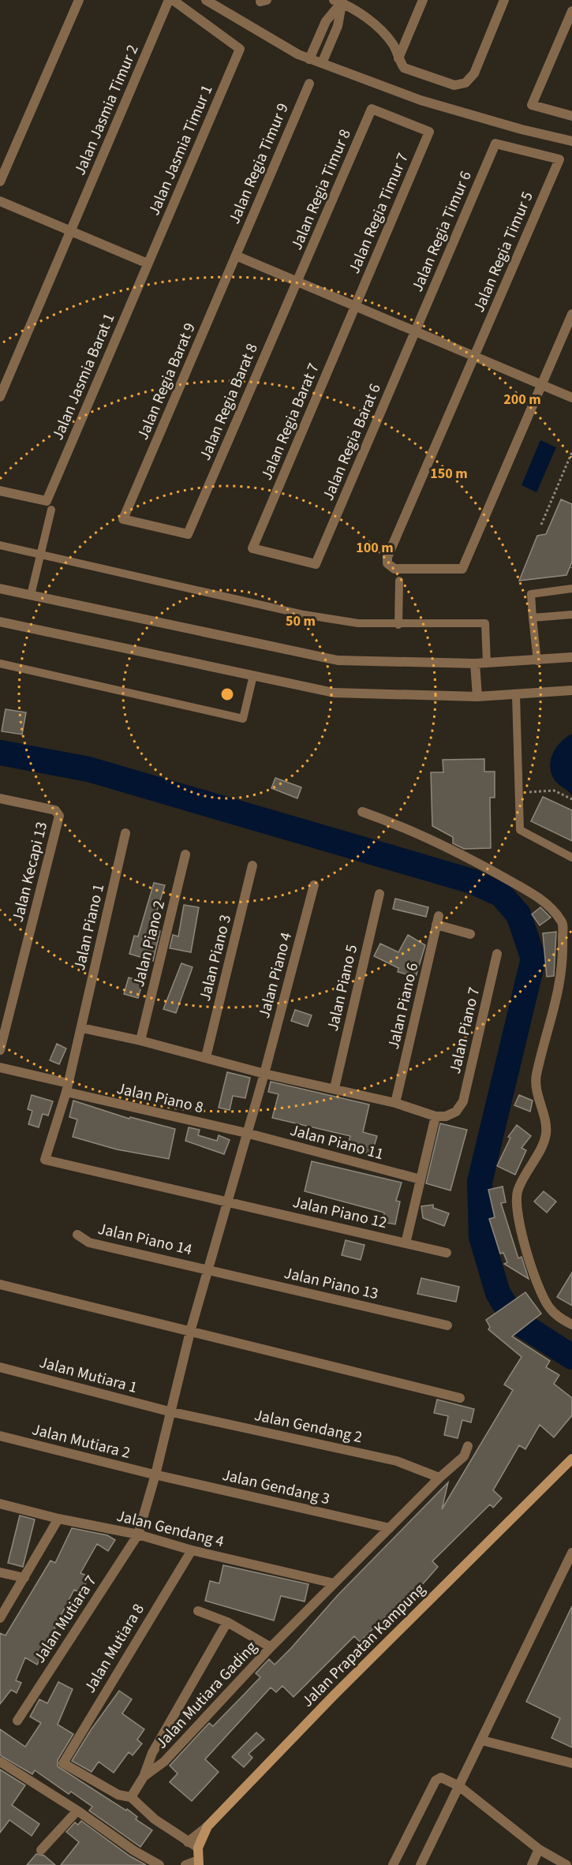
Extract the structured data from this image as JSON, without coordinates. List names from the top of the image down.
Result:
{
  "streets": {
    "street": [
      "Jalan Jasmia Timur 2",
      "Jalan Jasmia Timur 1",
      "Jalan Regia Timur 9",
      "Jalan Regia Timur 8",
      "Jalan Regia Timur 7",
      "Jalan Regia Timur 6",
      "Jalan Regia Timur 5",
      "Jalan Jasmia Barat 1",
      "Jalan Regia Barat 9",
      "Jalan Regia Barat 8",
      "Jalan Regia Barat 7",
      "Jalan Regia Barat 6",
      "Jalan Kecapi 13",
      "Jalan Piano 1",
      "Jalan Piano 2",
      "Jalan Piano 3",
      "Jalan Piano 4",
      "Jalan Piano 5",
      "Jalan Piano 6",
      "Jalan Piano 7",
      "Jalan Piano 8",
      "Jalan Piano 11",
      "Jalan Piano 12",
      "Jalan Piano 14",
      "Jalan Piano 13",
      "Jalan Mutiara 1",
      "Jalan Gendang 2",
      "Jalan Mutiara 2",
      "Jalan Gendang 3",
      "Jalan Gendang 4",
      "Jalan Mutiara 7",
      "Jalan Prapatan Kampung",
      "Jalan Mutiara 8",
      "Jalan Mutiara Gading"
    ]
  },
  "crossings": [
    ["Jalan Jasmia Timur 1", "Jalan Jasmia Barat 1"],
    ["Jalan Regia Timur 9", "Jalan Regia Barat 9"],
    ["Jalan Regia Timur 8", "Jalan Regia Timur 7"],
    ["Jalan Regia Timur 8", "Jalan Regia Barat 8"],
    ["Jalan Regia Timur 7", "Jalan Regia Barat 7"],
    ["Jalan Regia Timur 6", "Jalan Regia Timur 5"],
    ["Jalan Regia Timur 6", "Jalan Regia Barat 6"],
    ["Jalan Regia Barat 9", "Jalan Regia Barat 8"],
    ["Jalan Regia Barat 7", "Jalan Regia Barat 6"],
    ["Jalan Piano 1", "Jalan Piano 8"],
    ["Jalan Piano 1", "Jalan Piano 12"],
    ["Jalan Piano 4", "Jalan Piano 8"],
    ["Jalan Piano 4", "Jalan Piano 11"],
    ["Jalan Piano 4", "Jalan Piano 12"],
    ["Jalan Piano 4", "Jalan Piano 14"],
    ["Jalan Piano 4", "Jalan Piano 13"],
    ["Jalan Piano 4", "Jalan Mutiara 7"],
    ["Jalan Piano 8", "Jalan Piano 11"],
    ["Jalan Piano 8", "Jalan Piano 12"],
    ["Jalan Piano 14", "Jalan Piano 13"],
    ["Jalan Mutiara 1", "Jalan Gendang 2"],
    ["Jalan Mutiara 1", "Jalan Mutiara 7"],
    ["Jalan Gendang 2", "Jalan Mutiara 7"],
    ["Jalan Mutiara 2", "Jalan Gendang 3"],
    ["Jalan Mutiara 2", "Jalan Mutiara 7"],
    ["Jalan Gendang 3", "Jalan Mutiara 7"],
    ["Jalan Gendang 4", "Jalan Mutiara 7"],
    ["Jalan Gendang 4", "Jalan Mutiara 8"]
  ],
  "rings": [
    "200 m",
    "150 m",
    "100 m",
    "50 m"
  ]
}
